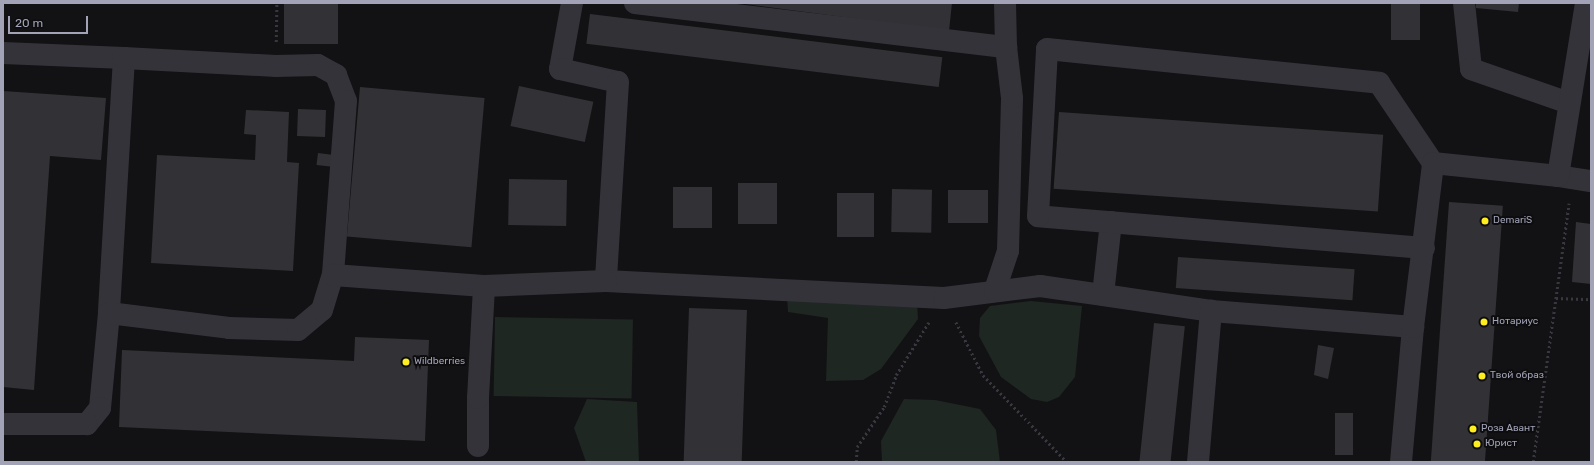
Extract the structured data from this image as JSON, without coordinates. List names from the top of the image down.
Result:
{
  "places": [
    "DemariS",
    "Нотариус",
    "Wildberries",
    "Твой образ",
    "Роза Авант",
    "Юрист"
  ],
  "scale_bar": "20 m"
}
